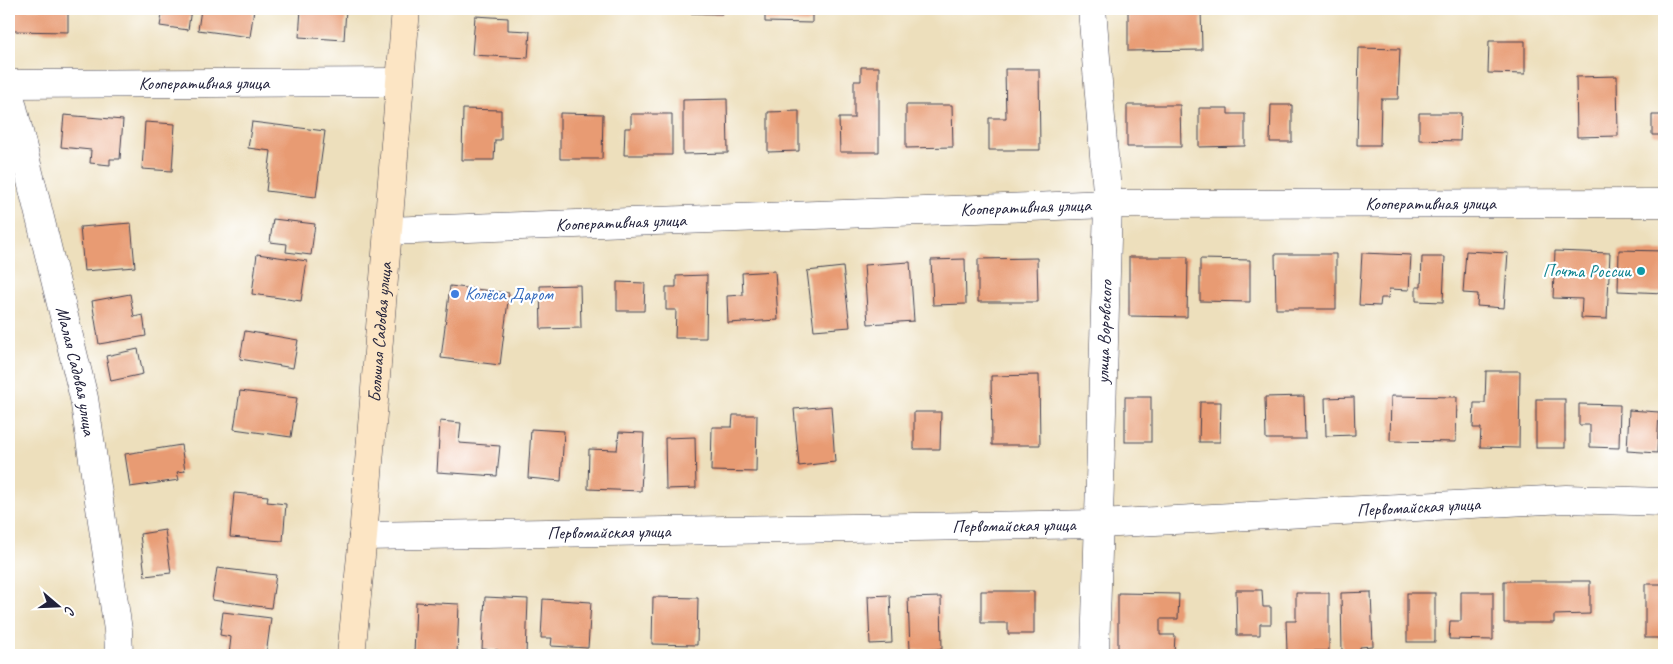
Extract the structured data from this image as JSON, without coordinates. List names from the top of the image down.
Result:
{
  "streets": {
    "main road": ["Большая Садовая улица"],
    "street": [
      "Кооперативная улица",
      "улица Воровского",
      "Малая Садовая улица",
      "Первомайская улица"
    ]
  },
  "crossings": [
    ["Кооперативная улица", "Большая Садовая улица"],
    ["Кооперативная улица", "улица Воровского"],
    ["Большая Садовая улица", "Первомайская улица"],
    ["улица Воровского", "Первомайская улица"]
  ],
  "places": ["Почта России", "Колёса Даром"],
  "north": "right"
}
